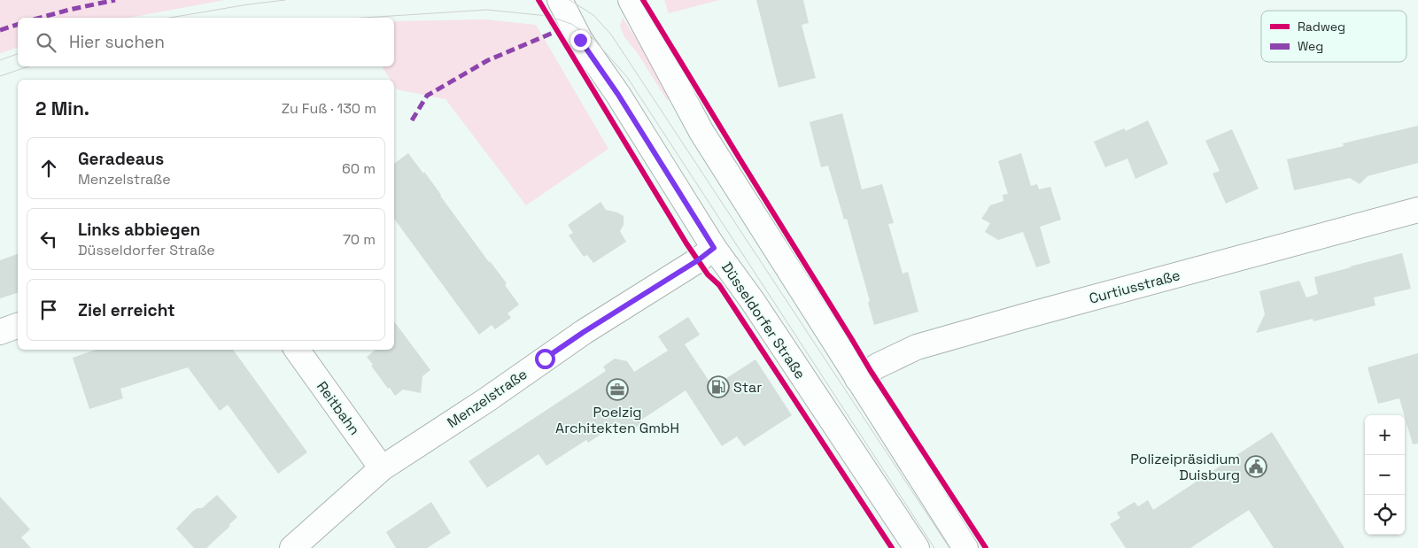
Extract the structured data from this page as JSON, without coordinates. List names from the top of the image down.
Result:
{
  "streets": {
    "main road": [
      "Curtiusstraße",
      "Düsseldorfer Straße",
      "Menzelstraße",
      "Reitbahn"
    ]
  },
  "crossings": [
    ["Düsseldorfer Straße", "Menzelstraße"],
    ["Menzelstraße", "Reitbahn"]
  ],
  "places": {
    "fuel station": ["Star"],
    "office": ["Poelzig Architekten GmbH"],
    "public building": ["Polizeipräsidium Duisburg"]
  },
  "legend": ["Radweg", "Weg"],
  "page": {
    "search": "Hier suchen",
    "heading": ["2 Min.", "Zu Fuß · 130 m"],
    "list": [
      ["Geradeaus", "Menzelstraße", "60 m"],
      ["Links abbiegen", "Düsseldorfer Straße", "70 m"],
      "Ziel erreicht"
    ],
    "map_buttons": ["+", "−"]
  }
}
